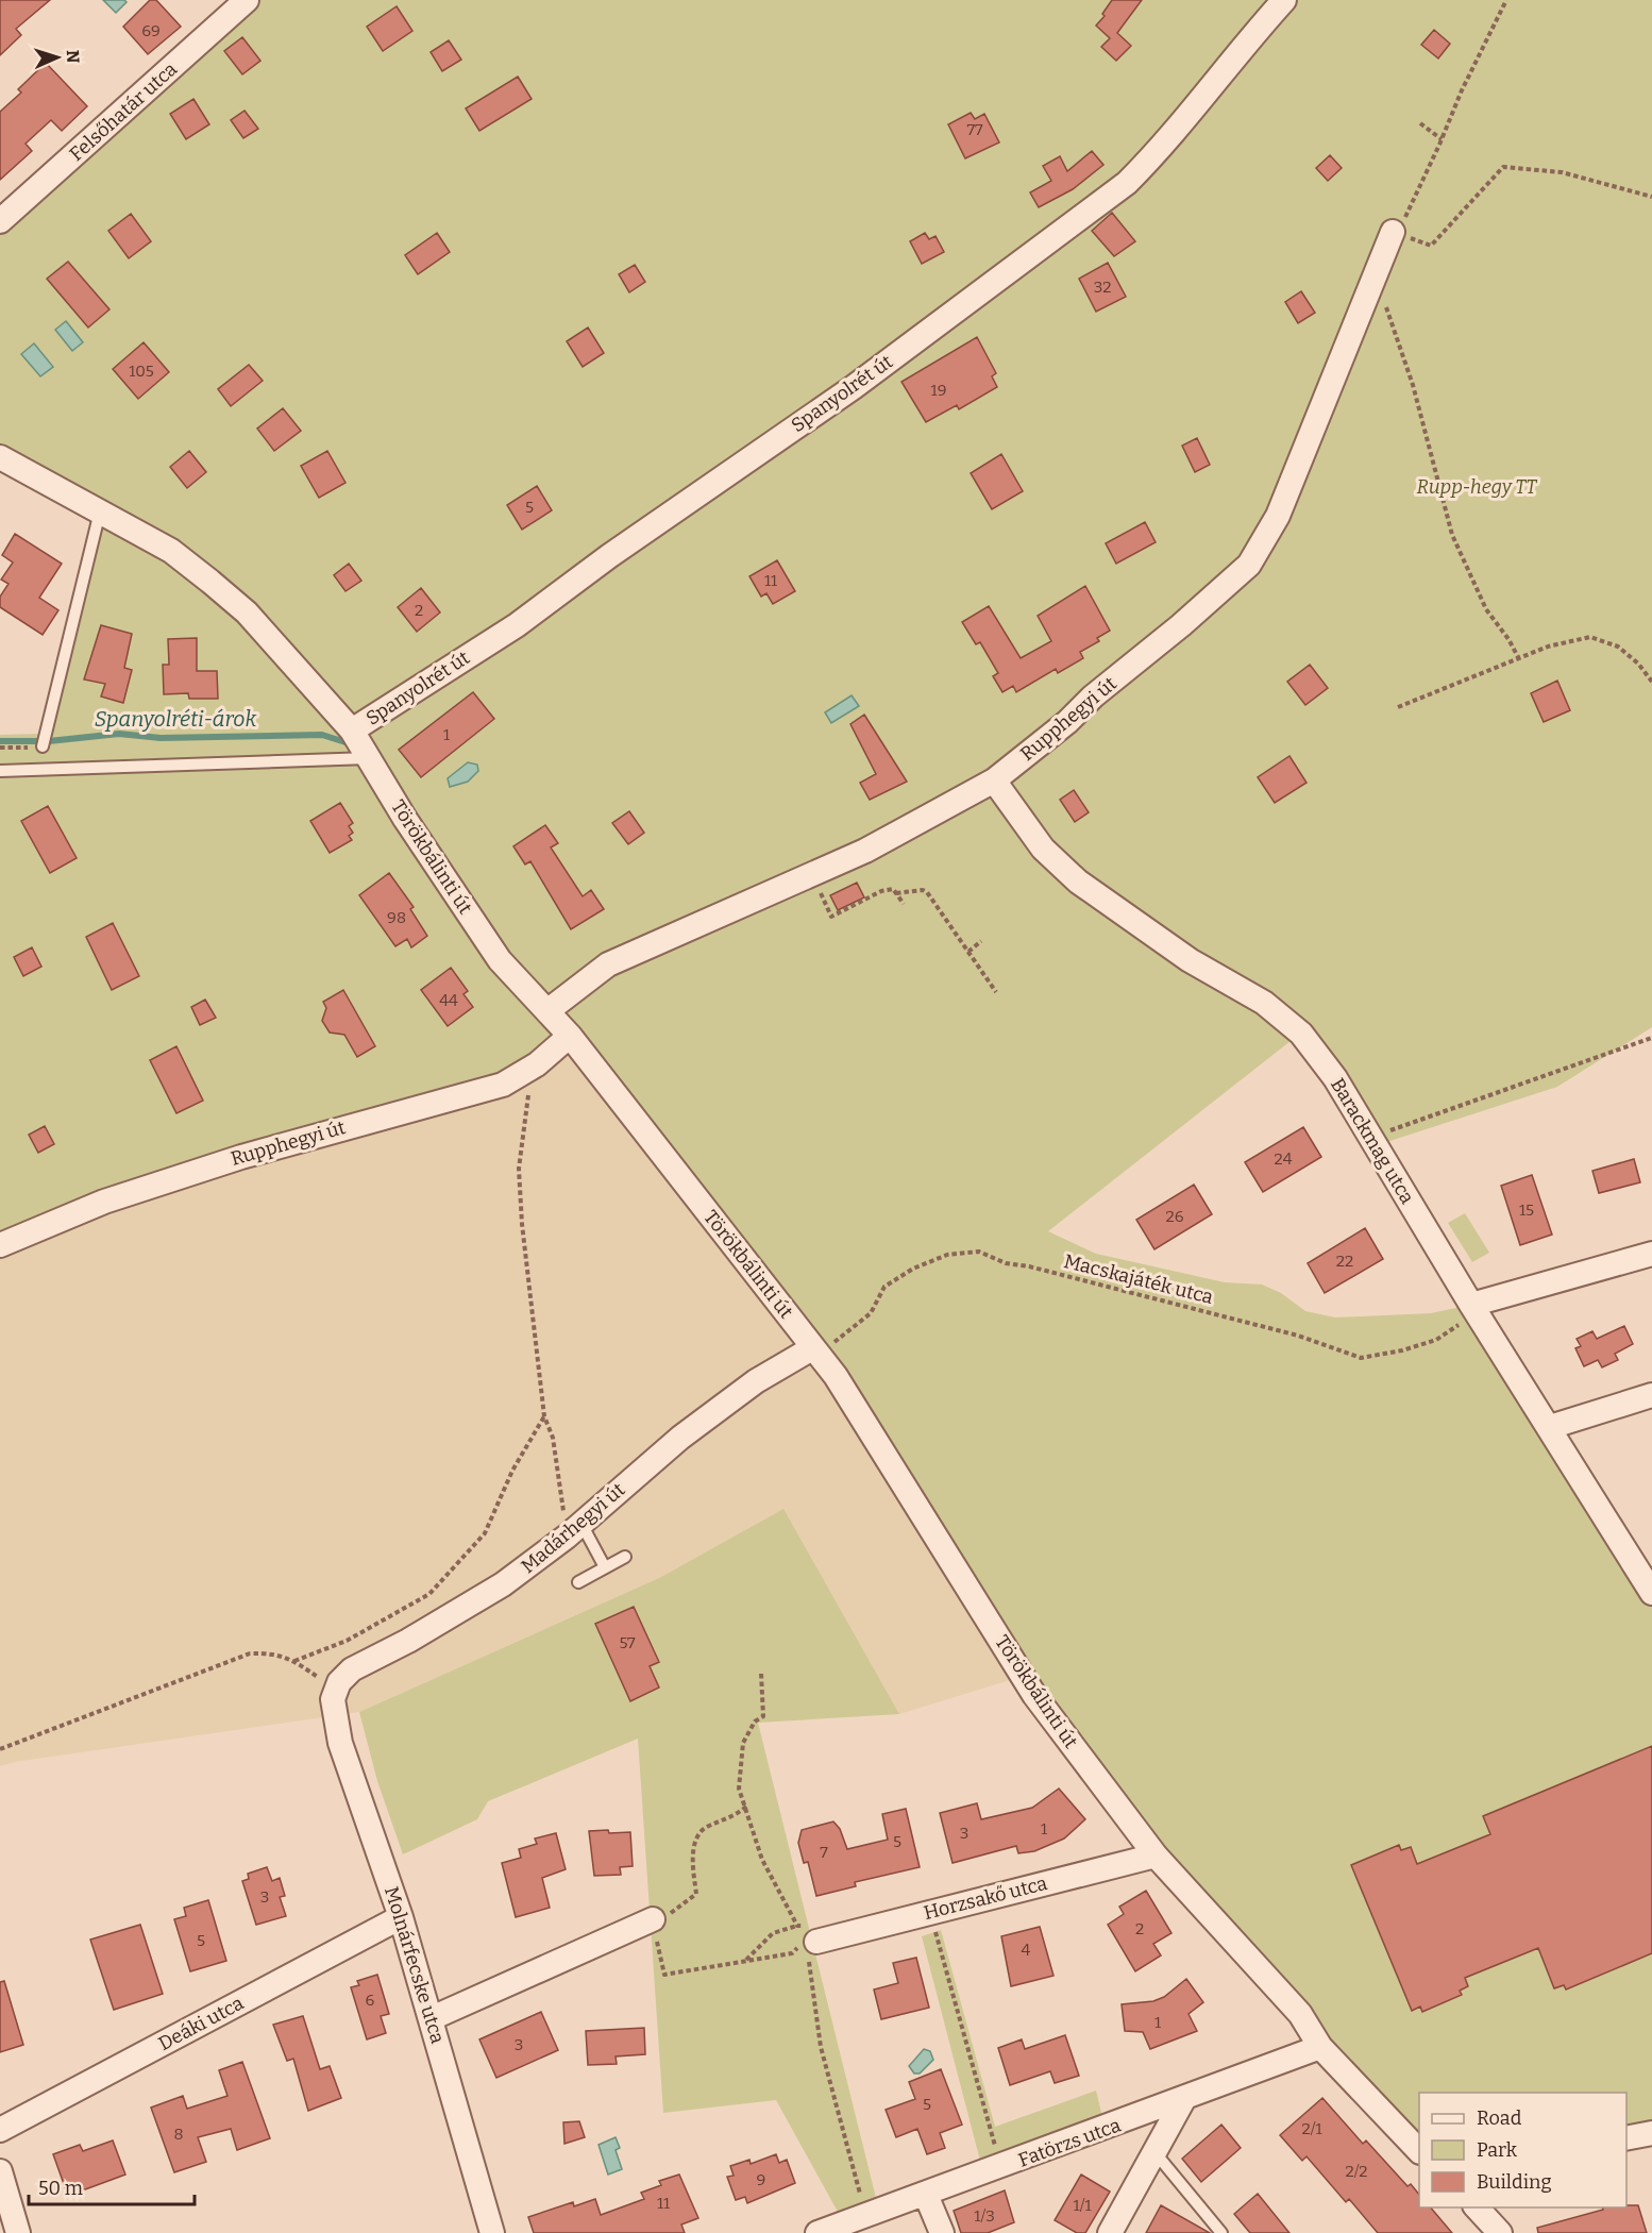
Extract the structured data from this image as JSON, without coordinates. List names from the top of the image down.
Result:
{
  "streets": {
    "street": [
      "Felsőhatár utca",
      "Spanyolrét út",
      "Rupphegyi út",
      "Törökbálinti út",
      "Barackmag utca",
      "Madárhegyi út",
      "Horzsakő utca",
      "Molnárfecske utca",
      "Deáki utca",
      "Fatörzs utca"
    ],
    "path": ["Macskajáték utca"]
  },
  "crossings": [
    ["Spanyolrét út", "Törökbálinti út"],
    ["Rupphegyi út", "Törökbálinti út"],
    ["Rupphegyi út", "Barackmag utca"],
    ["Törökbálinti út", "Macskajáték utca"],
    ["Törökbálinti út", "Madárhegyi út"],
    ["Törökbálinti út", "Horzsakő utca"],
    ["Törökbálinti út", "Fatörzs utca"],
    ["Barackmag utca", "Macskajáték utca"],
    ["Macskajáték utca", "Madárhegyi út"],
    ["Madárhegyi út", "Molnárfecske utca"],
    ["Molnárfecske utca", "Deáki utca"]
  ],
  "water": ["Spanyolréti-árok"],
  "parks": ["Rupp-hegy TT"],
  "house_numbers": [
    "69",
    "77",
    "32",
    "105",
    "19",
    "5",
    "11",
    "2",
    "1",
    "98",
    "44",
    "24",
    "15",
    "26",
    "22",
    "57",
    "1",
    "3",
    "5",
    "7",
    "3",
    "2",
    "5",
    "4",
    "6",
    "1",
    "3",
    "5",
    "2/1",
    "8",
    "2/2",
    "9",
    "11",
    "1/1",
    "1/3"
  ],
  "legend": ["Road", "Park", "Building"],
  "scale_bar": "50 m",
  "north": "right"
}
